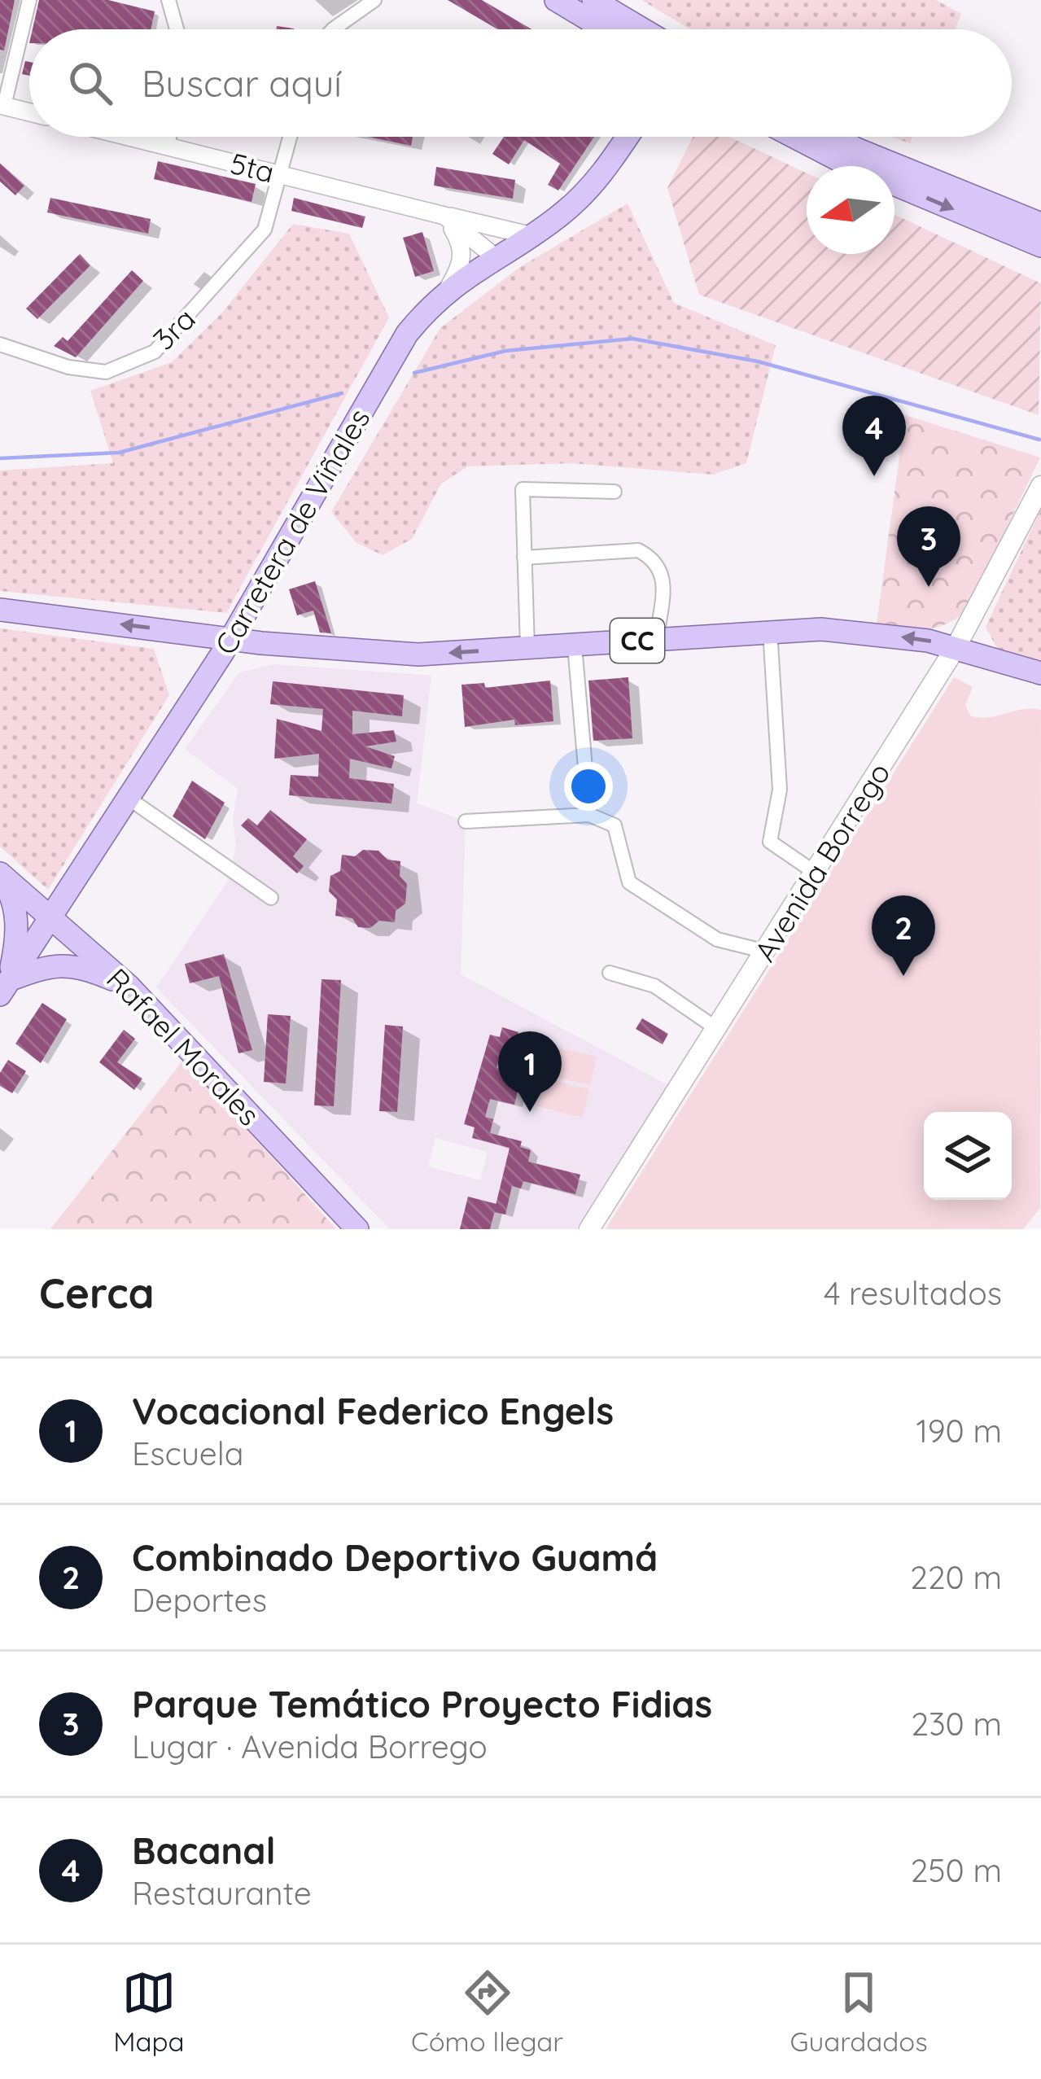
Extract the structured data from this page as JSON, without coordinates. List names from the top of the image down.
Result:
{
  "streets": {
    "main road": [
      "Carretera de Viñales",
      "CC",
      "Avenida Borrego",
      "Rafael Morales"
    ],
    "street": ["5ta", "3ra"]
  },
  "crossings": [
    ["5ta", "3ra"],
    ["5ta", "Carretera de Viñales"],
    ["Carretera de Viñales", "CC"],
    ["Carretera de Viñales", "Rafael Morales"],
    ["CC", "Avenida Borrego"]
  ],
  "north": "left",
  "page": {
    "search": "Buscar aquí",
    "pins": [
      "4",
      "3",
      "2",
      "1"
    ],
    "heading": ["Cerca", "4 resultados"],
    "list": [
      {
        "mark": "1",
        "name": "Vocacional Federico Engels",
        "note": "Escuela",
        "value": "190 m"
      },
      {
        "mark": "2",
        "name": "Combinado Deportivo Guamá",
        "note": "Deportes",
        "value": "220 m"
      },
      {
        "mark": "3",
        "name": "Parque Temático Proyecto Fidias",
        "note": "Lugar · Avenida Borrego",
        "value": "230 m"
      },
      {
        "mark": "4",
        "name": "Bacanal",
        "note": "Restaurante",
        "value": "250 m"
      }
    ],
    "nav": ["Mapa", "Cómo llegar", "Guardados"]
  }
}
